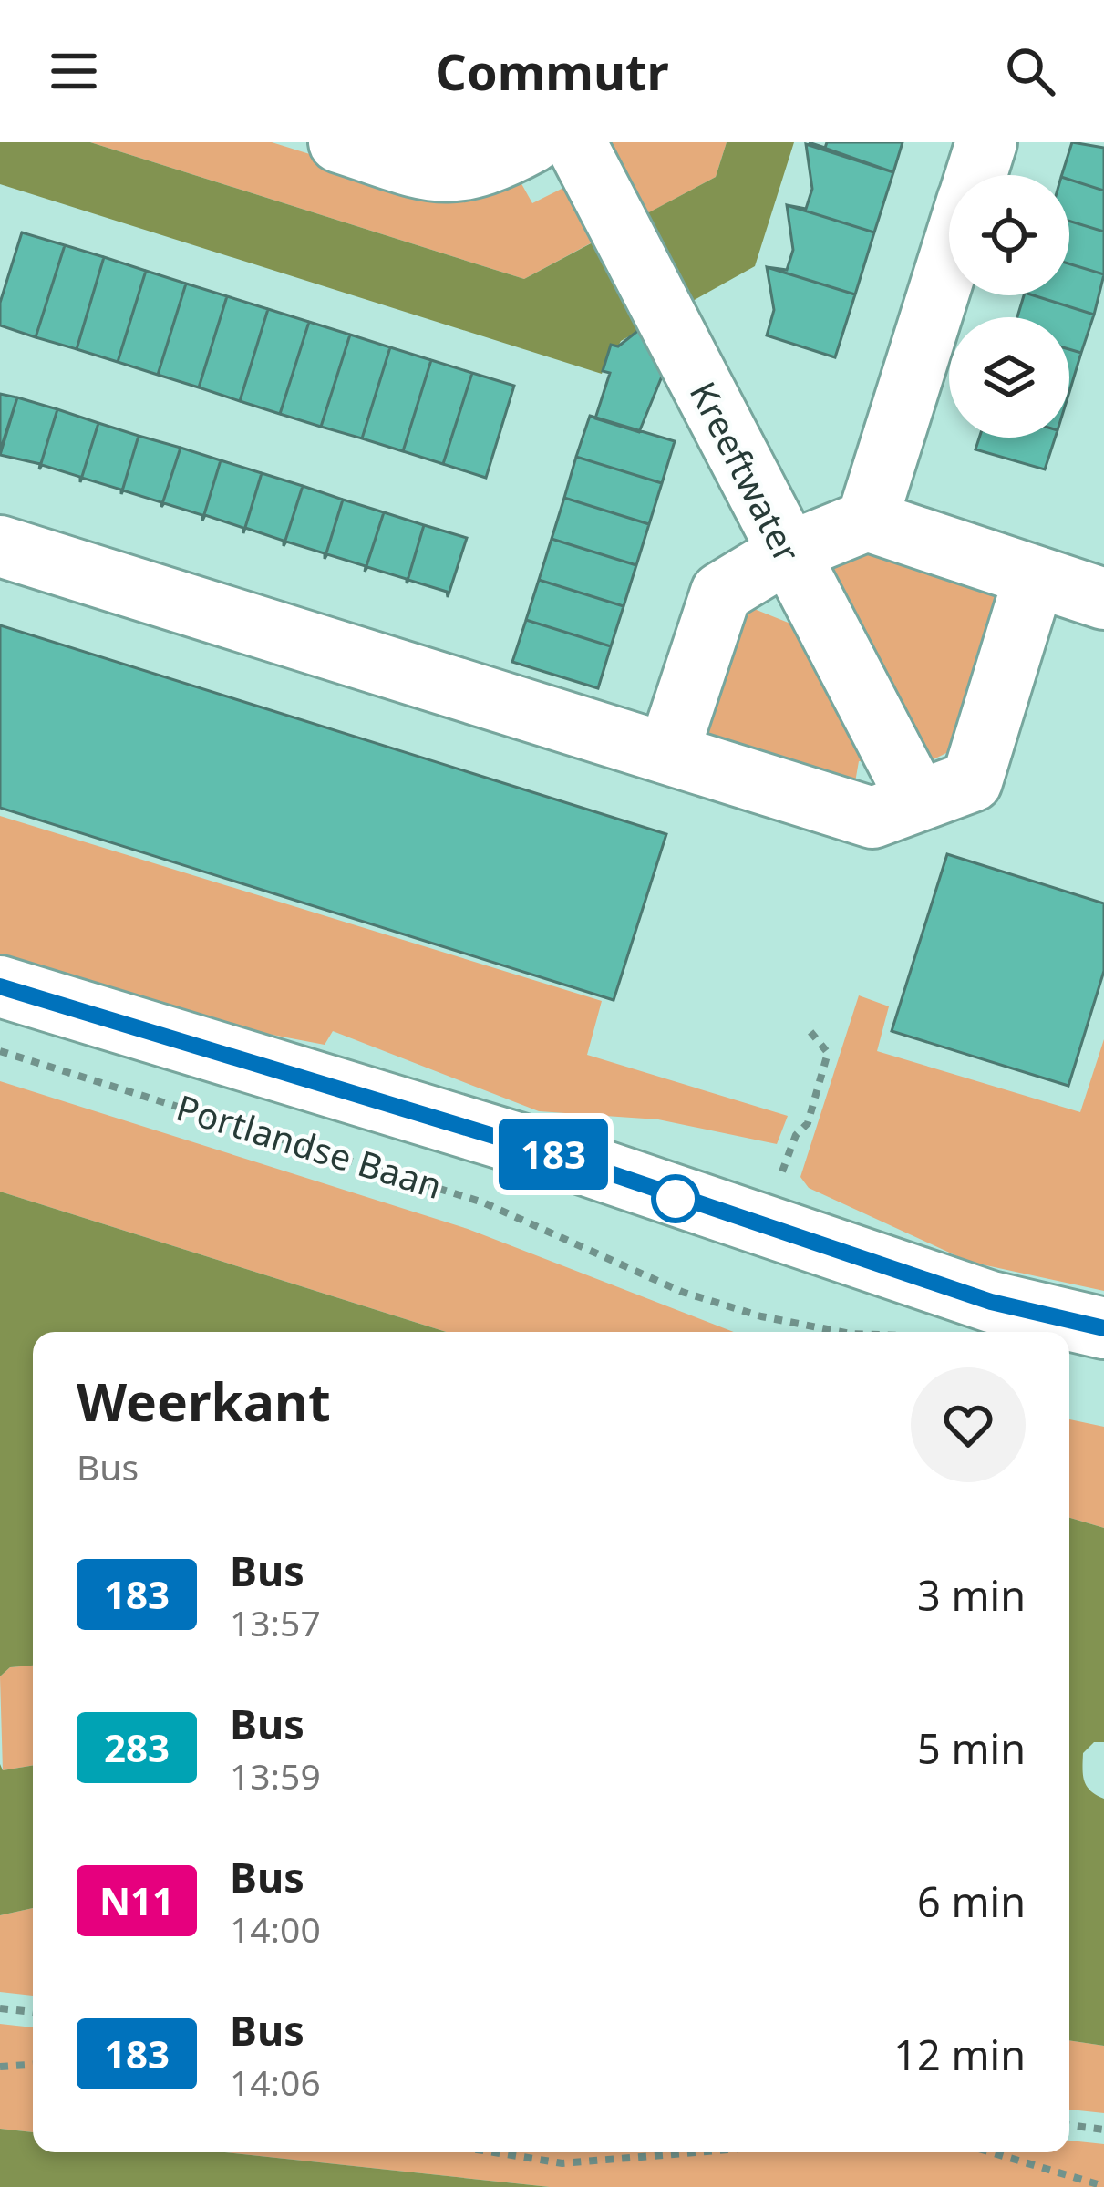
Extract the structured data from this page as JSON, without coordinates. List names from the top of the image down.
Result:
{
  "streets": {
    "street": ["Kreeftwater", "Portlandse Baan"]
  },
  "lines": ["bus line 183"],
  "page": {
    "header": "Commutr",
    "on_map": "183",
    "heading": ["Weerkant", "Bus"],
    "list": [
      {
        "mark": "183",
        "name": "Bus",
        "note": "13:57",
        "value": "3 min"
      },
      {
        "mark": "283",
        "name": "Bus",
        "note": "13:59",
        "value": "5 min"
      },
      {
        "mark": "N11",
        "name": "Bus",
        "note": "14:00",
        "value": "6 min"
      },
      {
        "mark": "183",
        "name": "Bus",
        "note": "14:06",
        "value": "12 min"
      }
    ]
  }
}
